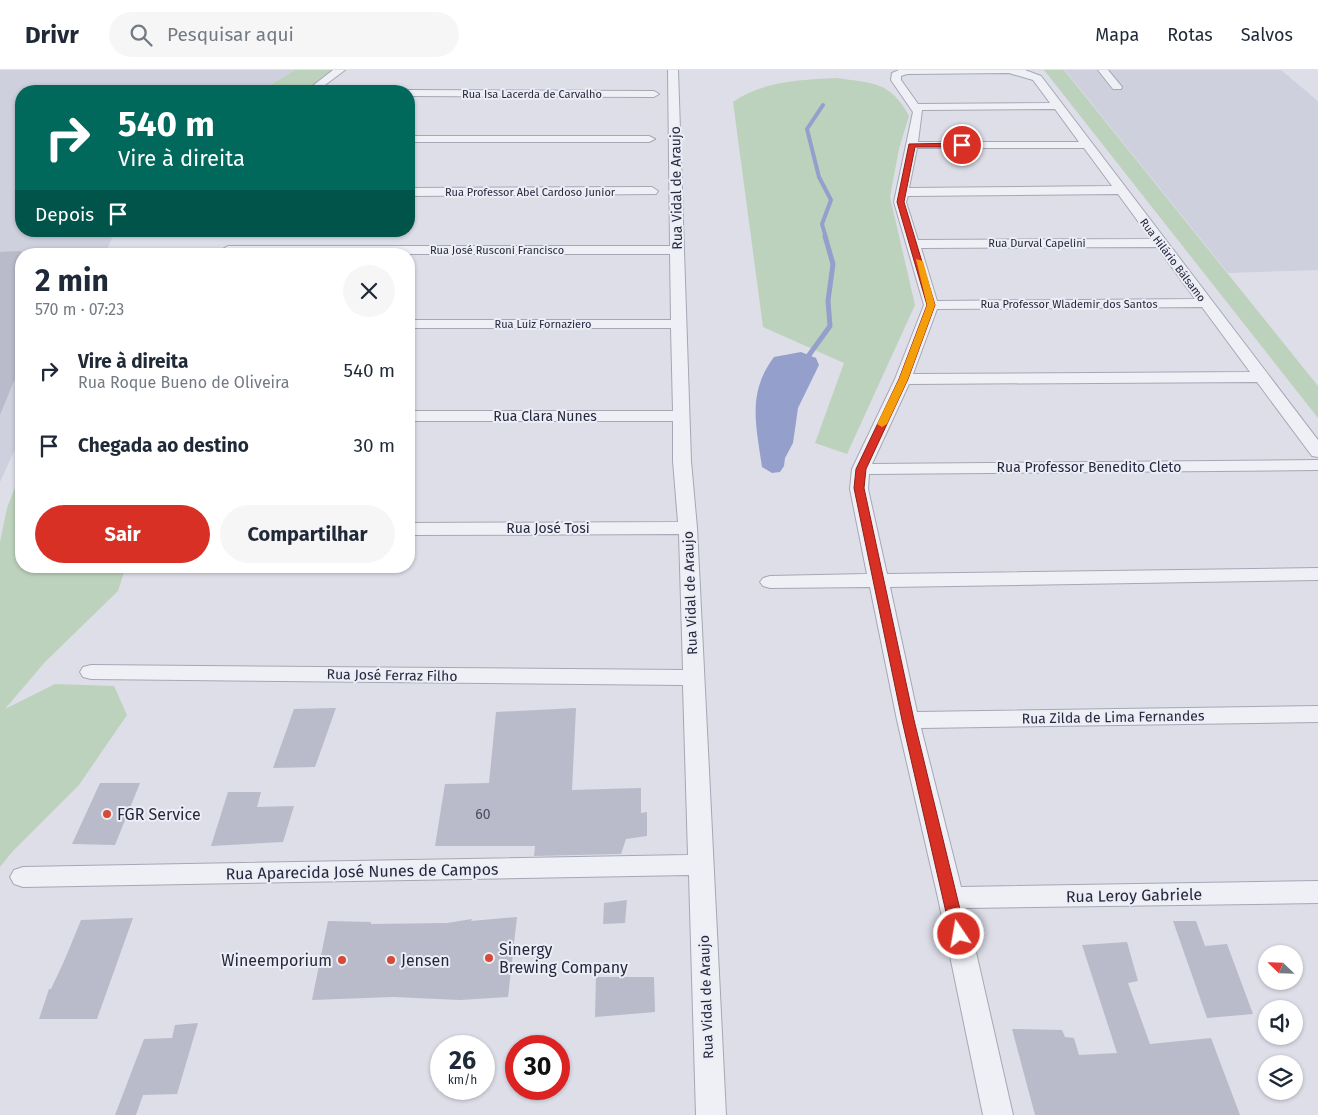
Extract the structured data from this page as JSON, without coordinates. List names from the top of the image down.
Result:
{
  "streets": {
    "street": [
      "Rua Isa Lacerda de Carvalho",
      "Rua Vidal de Araujo",
      "Rua Professor Abel Cardoso Junior",
      "Rua Durval Capelini",
      "Rua José Rusconi Francisco",
      "Rua Hilário Bálsamo",
      "Rua Professor Wlademir dos Santos",
      "Rua Luiz Fornaziero",
      "Rua Clara Nunes",
      "Rua Professor Benedito Cleto",
      "Rua José Tosi",
      "Rua José Ferraz Filho",
      "Rua Zilda de Lima Fernandes",
      "Rua Aparecida José Nunes de Campos",
      "Rua Leroy Gabriele"
    ]
  },
  "crossings": [
    ["Rua Vidal de Araujo", "Rua José Rusconi Francisco"],
    ["Rua Vidal de Araujo", "Rua Luiz Fornaziero"],
    ["Rua Vidal de Araujo", "Rua Clara Nunes"],
    ["Rua Vidal de Araujo", "Rua José Tosi"],
    ["Rua Vidal de Araujo", "Rua José Ferraz Filho"],
    ["Rua Vidal de Araujo", "Rua Aparecida José Nunes de Campos"],
    ["Rua Durval Capelini", "Rua Hilário Bálsamo"],
    ["Rua Hilário Bálsamo", "Rua Professor Wlademir dos Santos"]
  ],
  "places": [
    "FGR Service",
    "Sinergy Brewing Company",
    "Wineemporium",
    "Jensen"
  ],
  "house_numbers": ["60"],
  "north": "top left",
  "page": {
    "header": "Drivr",
    "search": "Pesquisar aqui",
    "nav": ["Mapa", "Rotas", "Salvos"],
    "turn": ["540 m", "Vire à direita"],
    "then": "Depois",
    "heading": ["2 min", "570 m · 07:23"],
    "list": [
      {
        "name": "Vire à direita",
        "note": "Rua Roque Bueno de Oliveira",
        "value": "540 m"
      },
      {
        "name": "Chegada ao destino",
        "value": "30 m"
      }
    ],
    "buttons": ["Sair", "Compartilhar"],
    "speed": "26 km/h",
    "limit": "30"
  }
}
